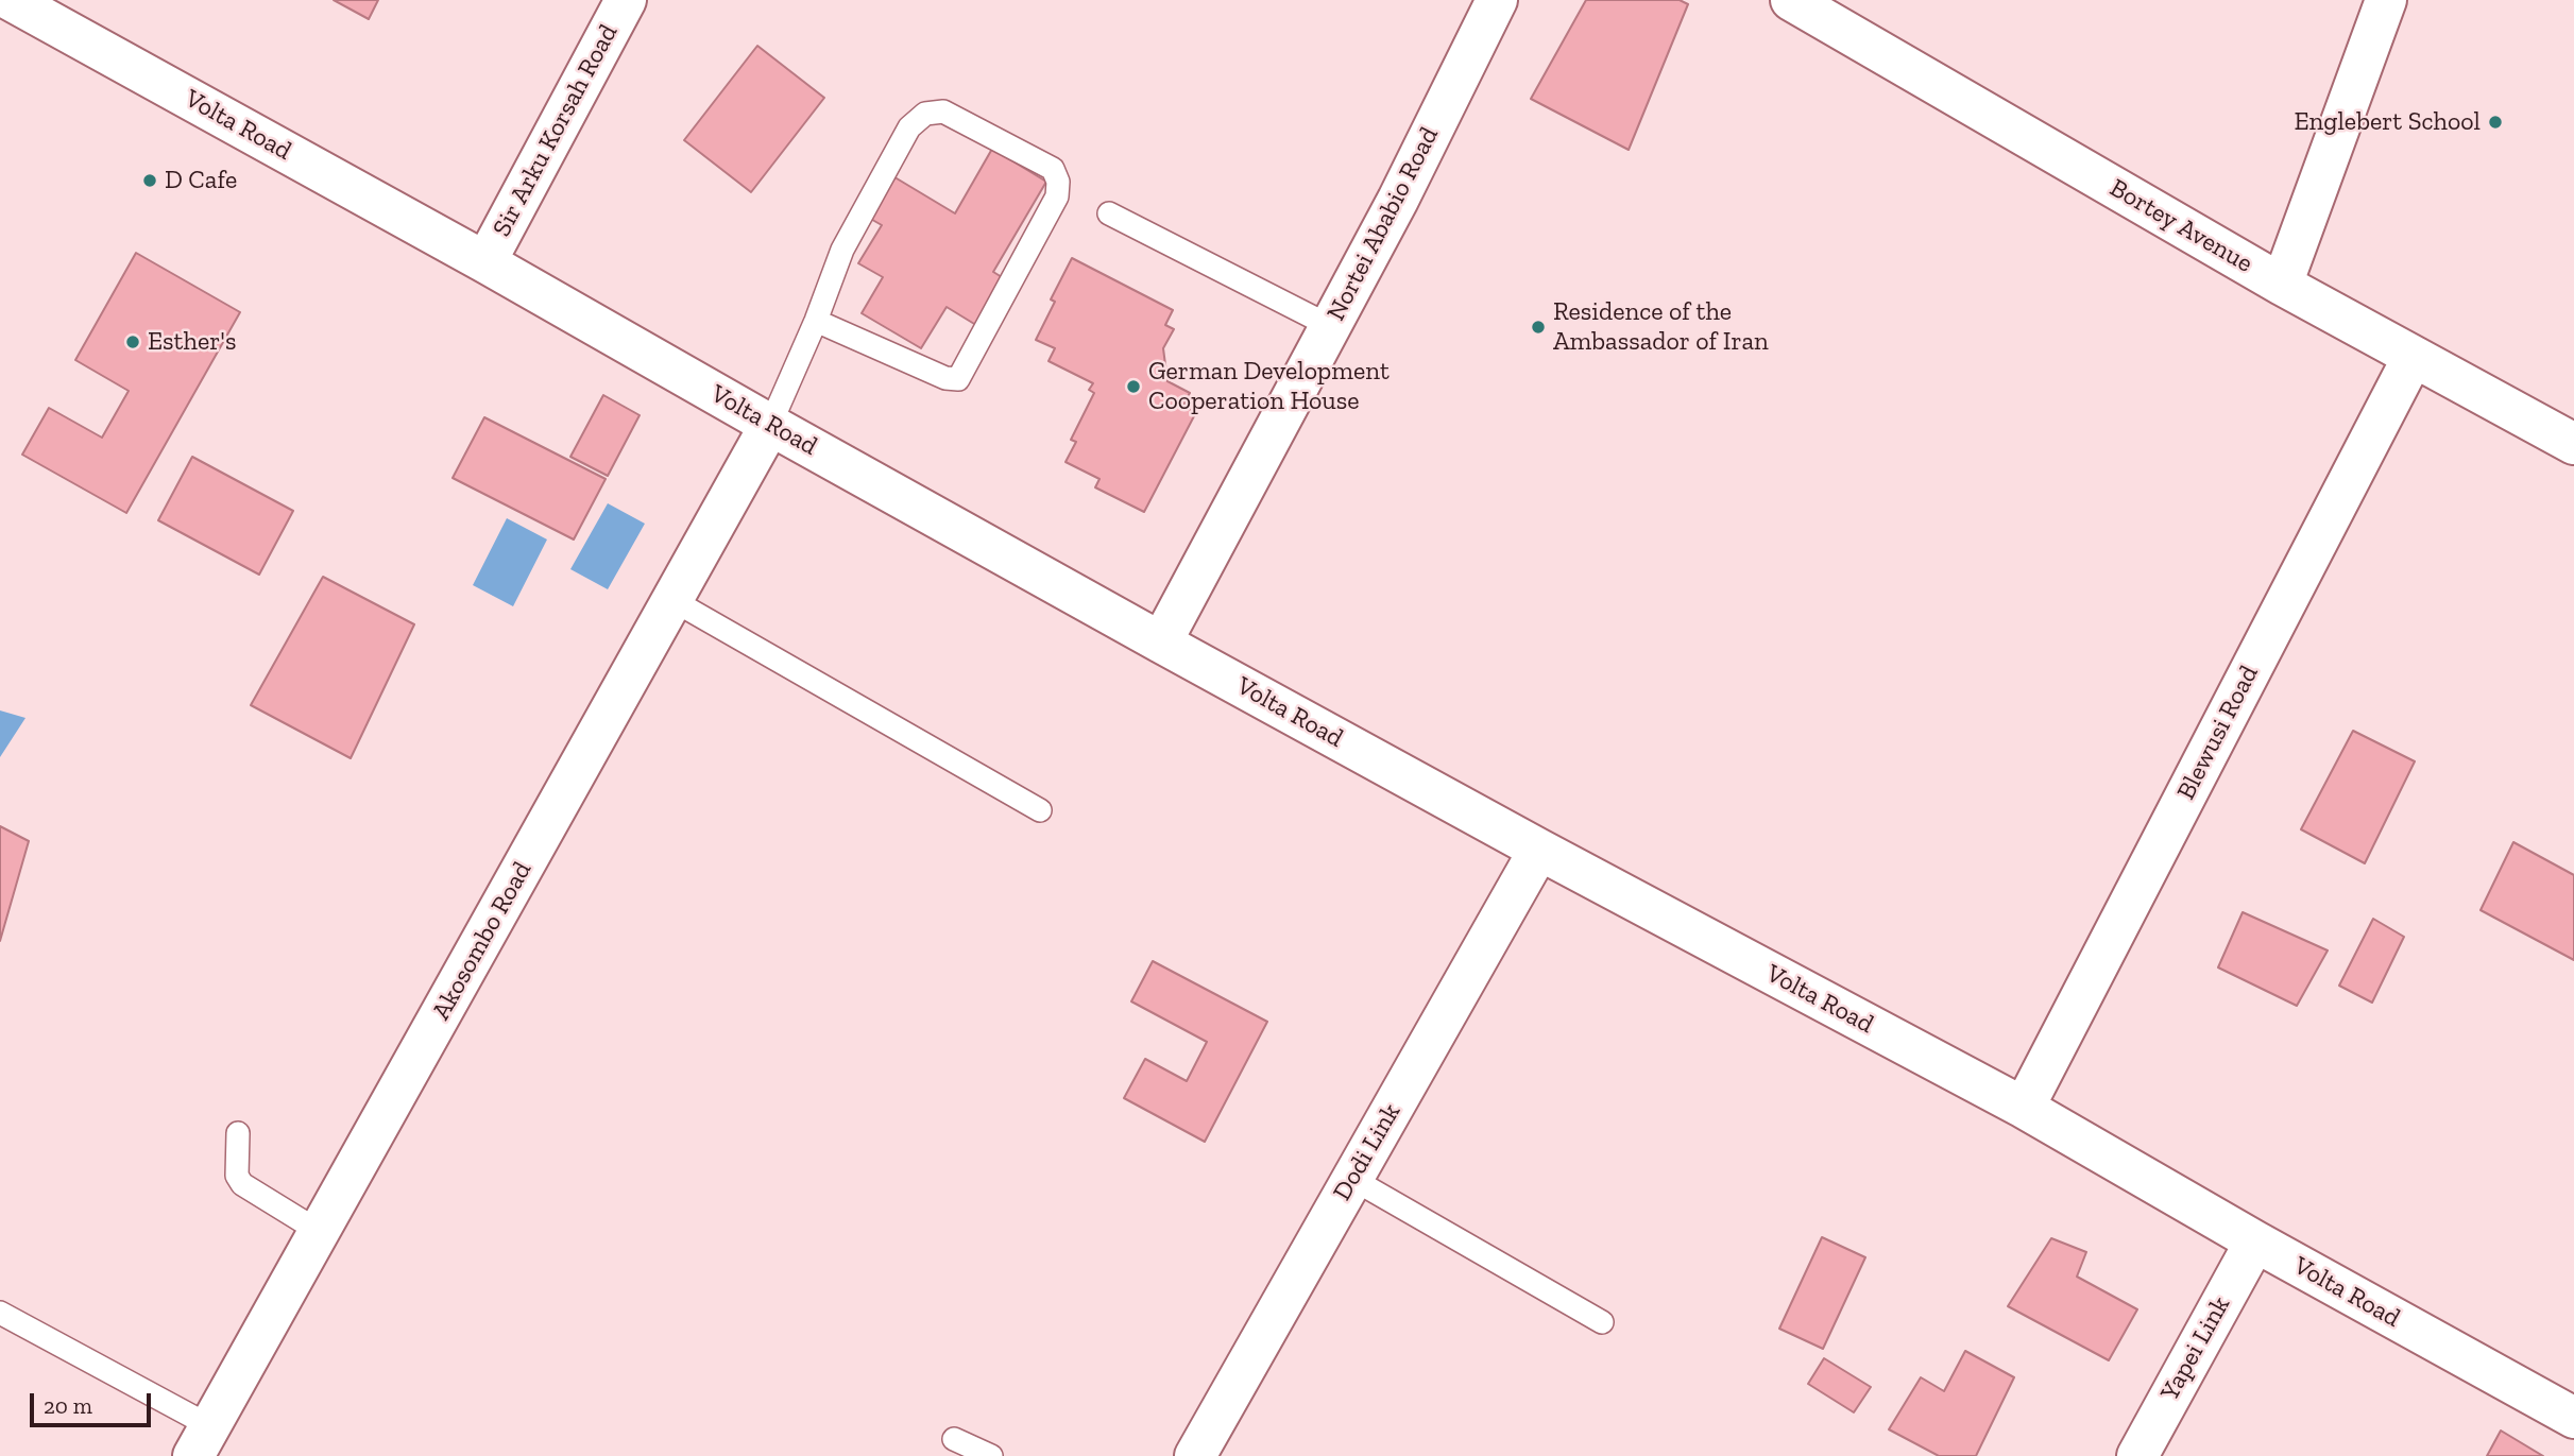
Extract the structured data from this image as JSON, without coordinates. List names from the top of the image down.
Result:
{
  "streets": {
    "street": [
      "Volta Road",
      "Sir Arku Korsah Road",
      "Nortei Ababio Road",
      "Bortey Avenue",
      "Blewusi Road",
      "Akosombo Road",
      "Dodi Link",
      "Yapei Link"
    ]
  },
  "crossings": [
    ["Volta Road", "Sir Arku Korsah Road"],
    ["Volta Road", "Nortei Ababio Road"],
    ["Volta Road", "Blewusi Road"],
    ["Volta Road", "Akosombo Road"],
    ["Volta Road", "Dodi Link"],
    ["Volta Road", "Yapei Link"],
    ["Bortey Avenue", "Blewusi Road"]
  ],
  "places": [
    "Englebert School",
    "D Cafe",
    "Residence of the Ambassador of Iran",
    "Esther's",
    "German Development Cooperation House"
  ],
  "scale_bar": "20 m"
}
